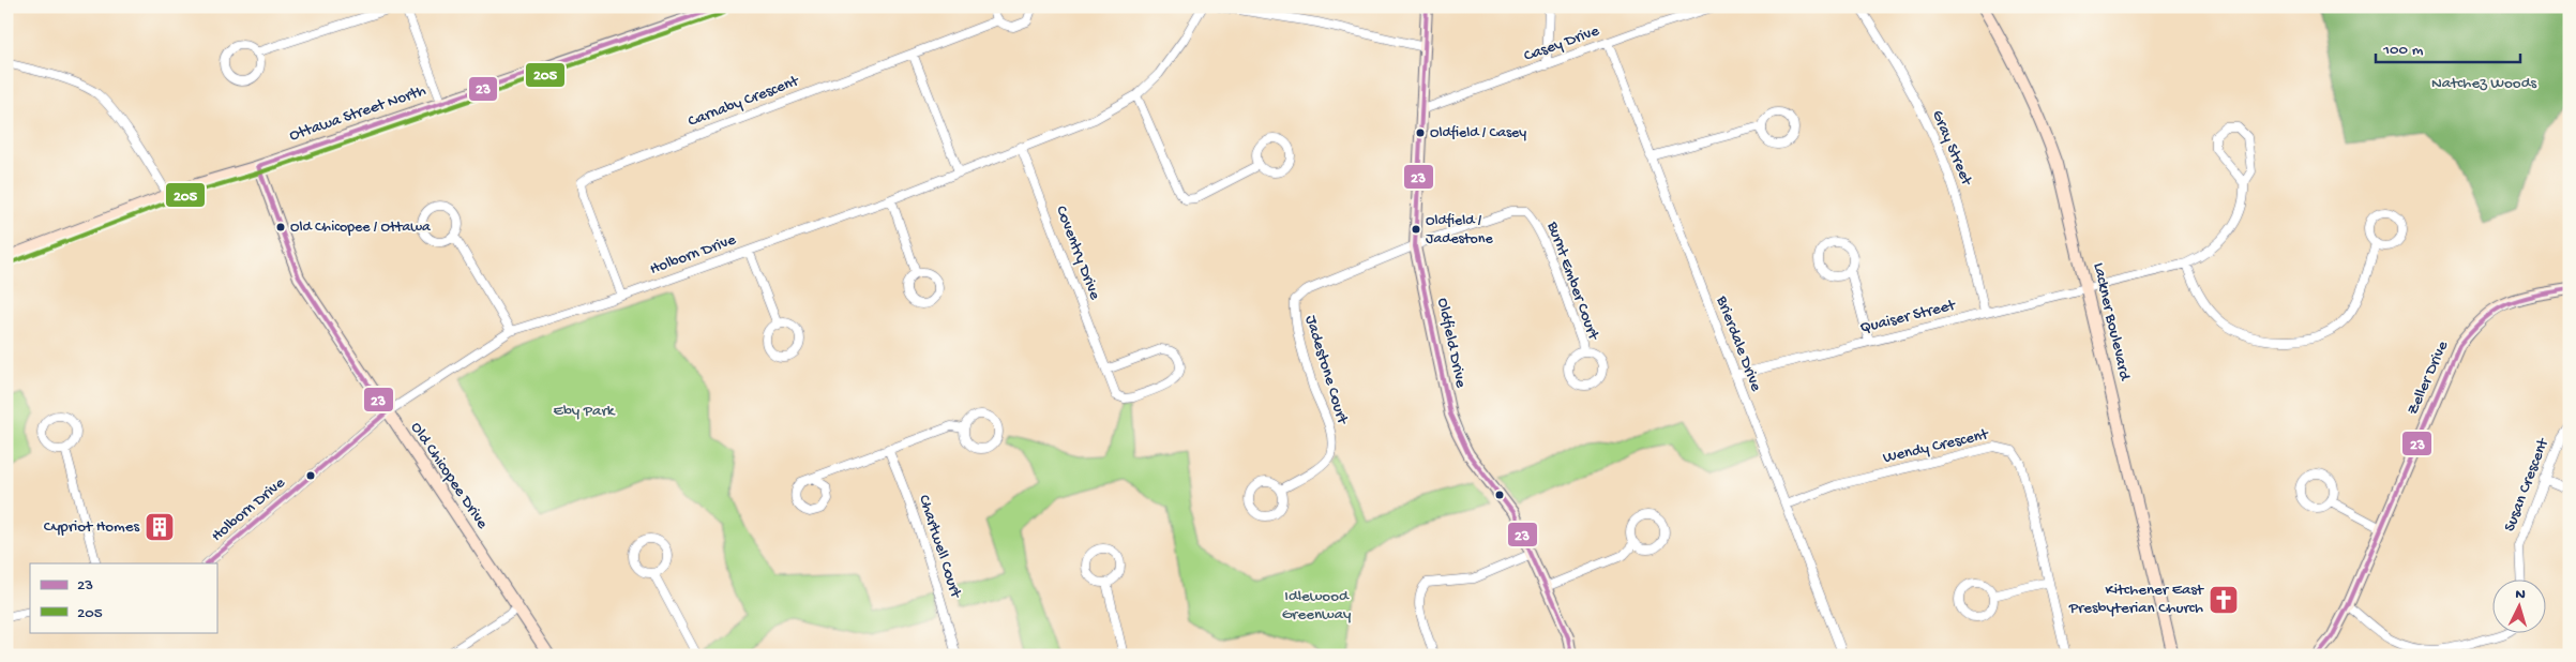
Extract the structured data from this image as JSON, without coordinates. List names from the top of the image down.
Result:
{
  "streets": {
    "street": [
      "Casey Drive",
      "Carnaby Crescent",
      "Ottawa Street North",
      "Gray Street",
      "Coventry Drive",
      "Holborn Drive",
      "Burnt Ember Court",
      "Quaiser Street",
      "Lackner Boulevard",
      "Oldfield Drive",
      "Brierdale Drive",
      "Jadestone Court",
      "Zeller Drive",
      "Wendy Crescent",
      "Old Chicopee Drive",
      "Susan Crescent",
      "Chartwell Court"
    ]
  },
  "crossings": [
    ["Casey Drive", "Oldfield Drive"],
    ["Casey Drive", "Brierdale Drive"],
    ["Carnaby Crescent", "Holborn Drive"],
    ["Ottawa Street North", "Old Chicopee Drive"],
    ["Gray Street", "Quaiser Street"],
    ["Coventry Drive", "Holborn Drive"],
    ["Holborn Drive", "Old Chicopee Drive"],
    ["Burnt Ember Court", "Oldfield Drive"],
    ["Burnt Ember Court", "Jadestone Court"],
    ["Quaiser Street", "Lackner Boulevard"],
    ["Quaiser Street", "Brierdale Drive"],
    ["Oldfield Drive", "Jadestone Court"],
    ["Brierdale Drive", "Wendy Crescent"]
  ],
  "parks": ["Natchez Woods", "Eby Park", "Idlewood Greenway"],
  "places": {
    "other": ["Oldfield / Casey", "Old Chicopee / Ottawa", "Oldfield / Jadestone"],
    "building": ["Cypriot Homes"],
    "church": ["Kitchener East Presbyterian Church"]
  },
  "lines": ["transit line 23", "transit line 205"],
  "legend": ["23", "205"],
  "scale_bar": "100 m",
  "north": "top"
}
